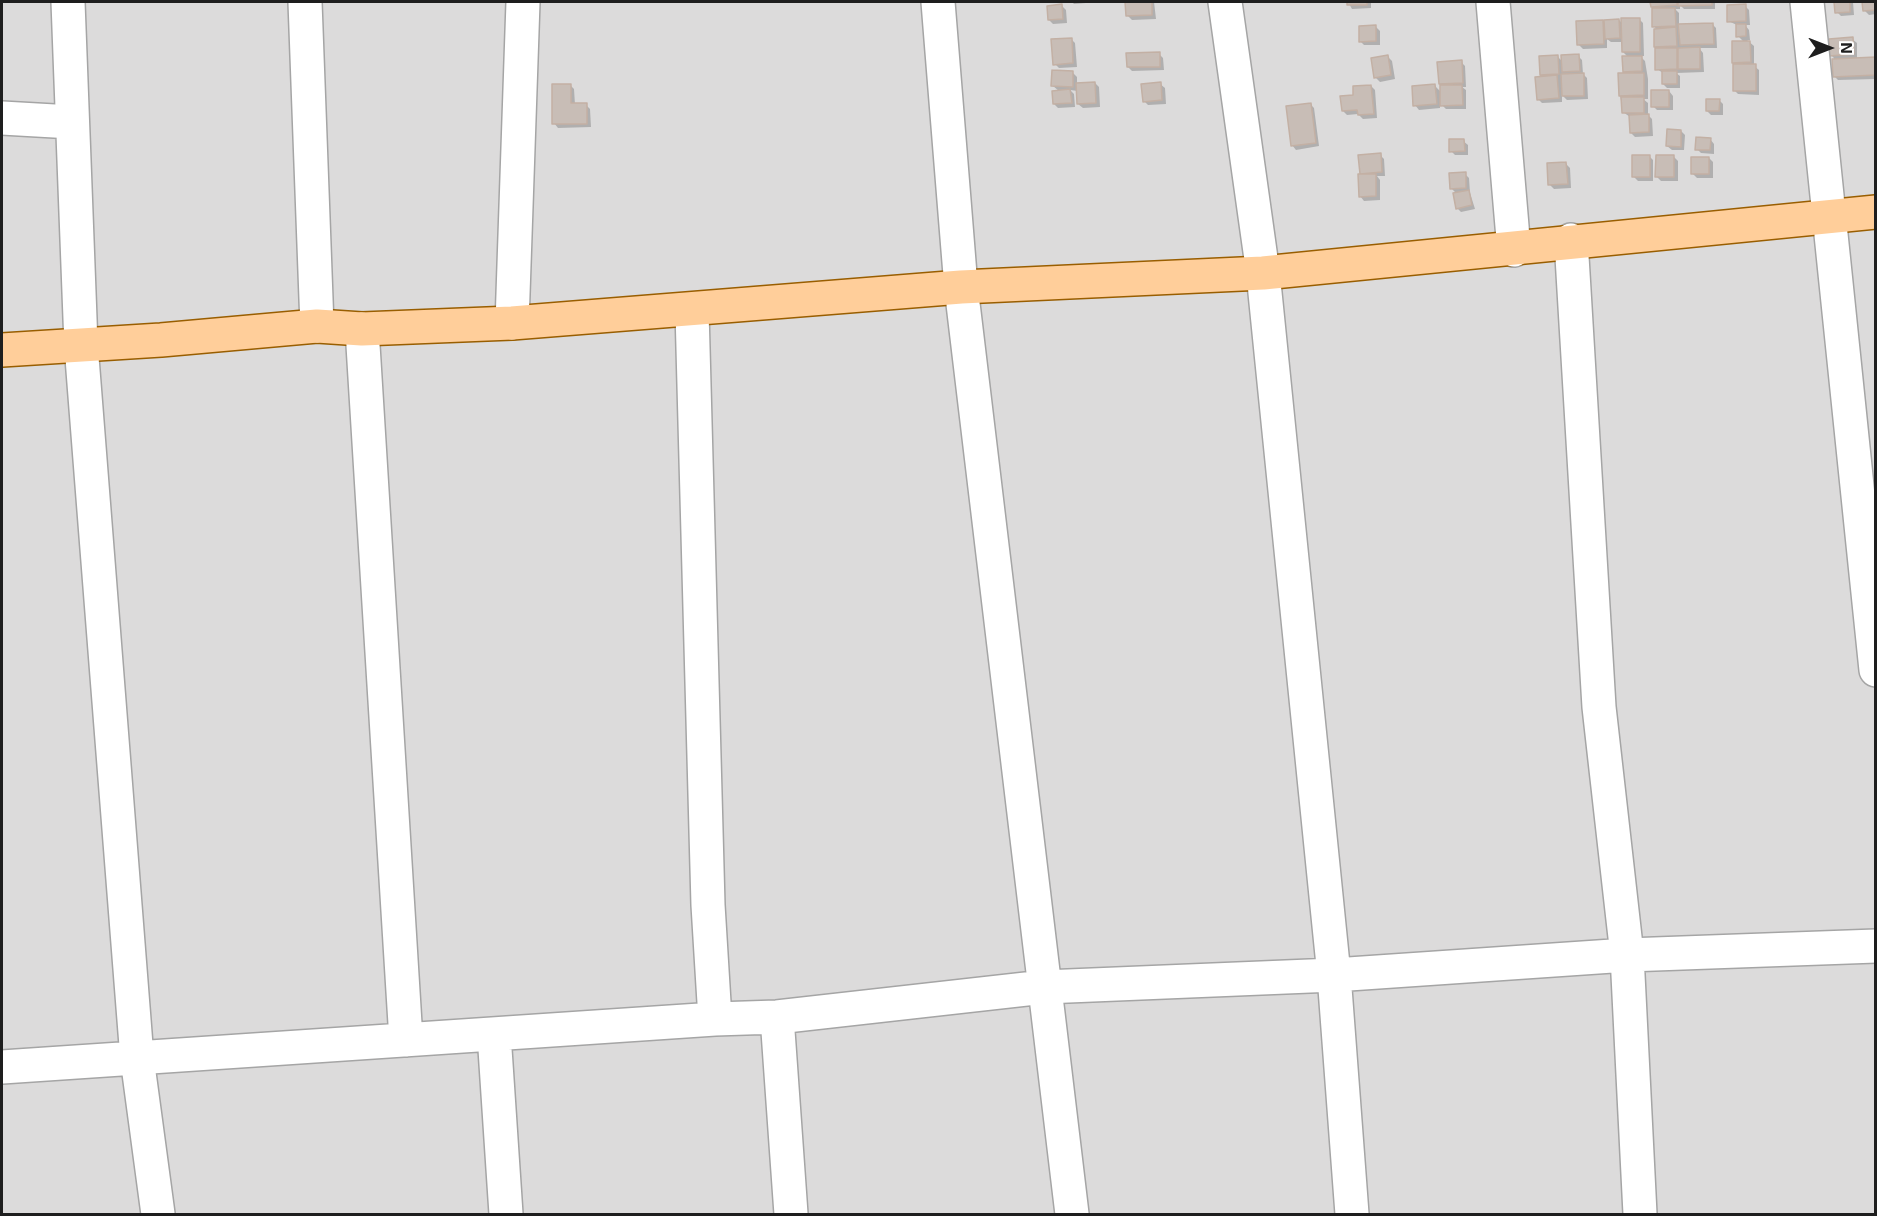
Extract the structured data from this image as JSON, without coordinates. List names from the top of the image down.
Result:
{
  "north": "right"
}
